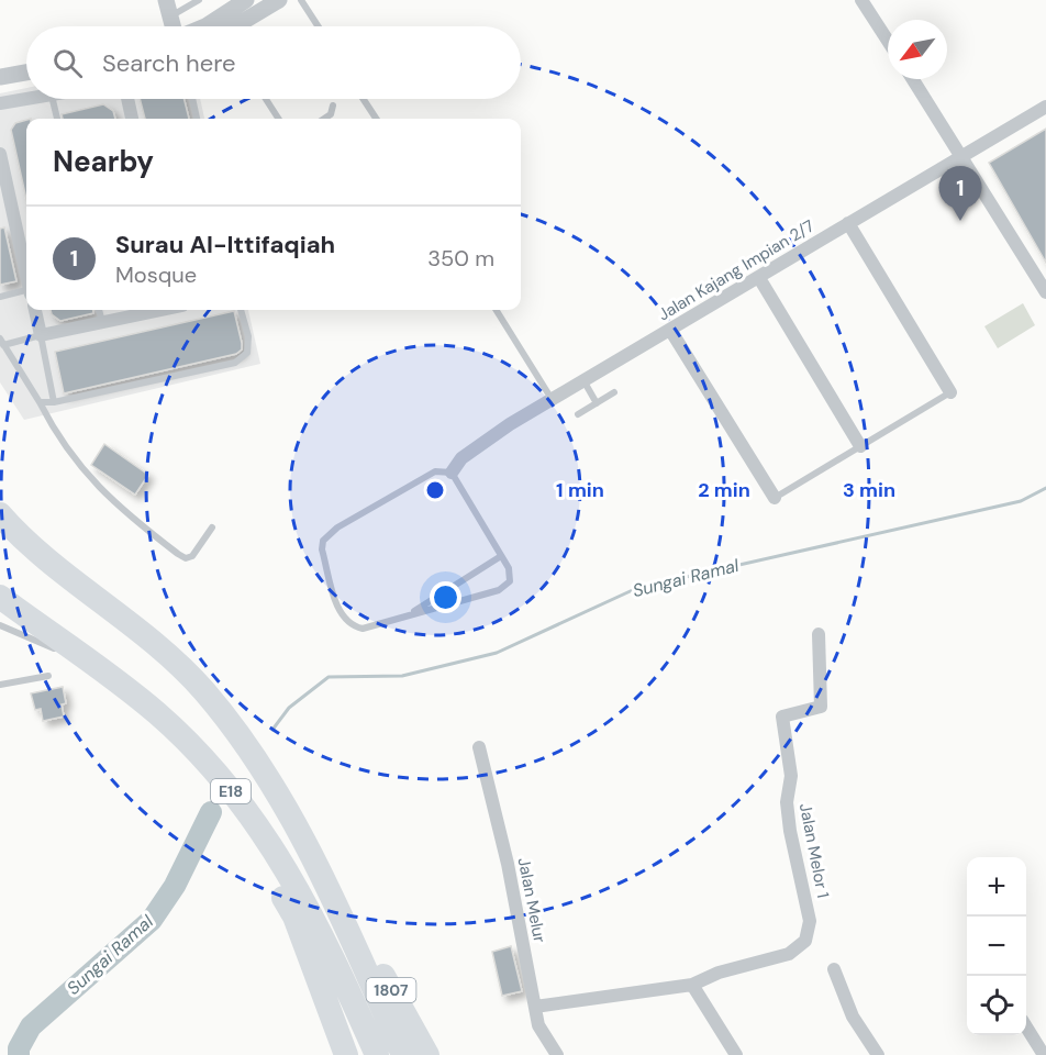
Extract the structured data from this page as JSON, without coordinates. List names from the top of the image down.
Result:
{
  "streets": {
    "highway": ["E18", "1807"],
    "street": ["Jalan Kajang Impian 2/7", "Jalan Melor 1", "Jalan Melur"]
  },
  "crossings": [
    ["E18", "1807"],
    ["Jalan Melor 1", "Jalan Melur"]
  ],
  "water": ["Sungai Ramal"],
  "north": "bottom left",
  "page": {
    "search": "Search here",
    "heading": "Nearby",
    "pins": "1",
    "list": [
      {
        "mark": "1",
        "name": "Surau Al-Ittifaqiah",
        "note": "Mosque",
        "value": "350 m"
      }
    ],
    "map_buttons": ["+", "−"]
  },
  "rings": ["1 min", "2 min", "3 min"]
}
